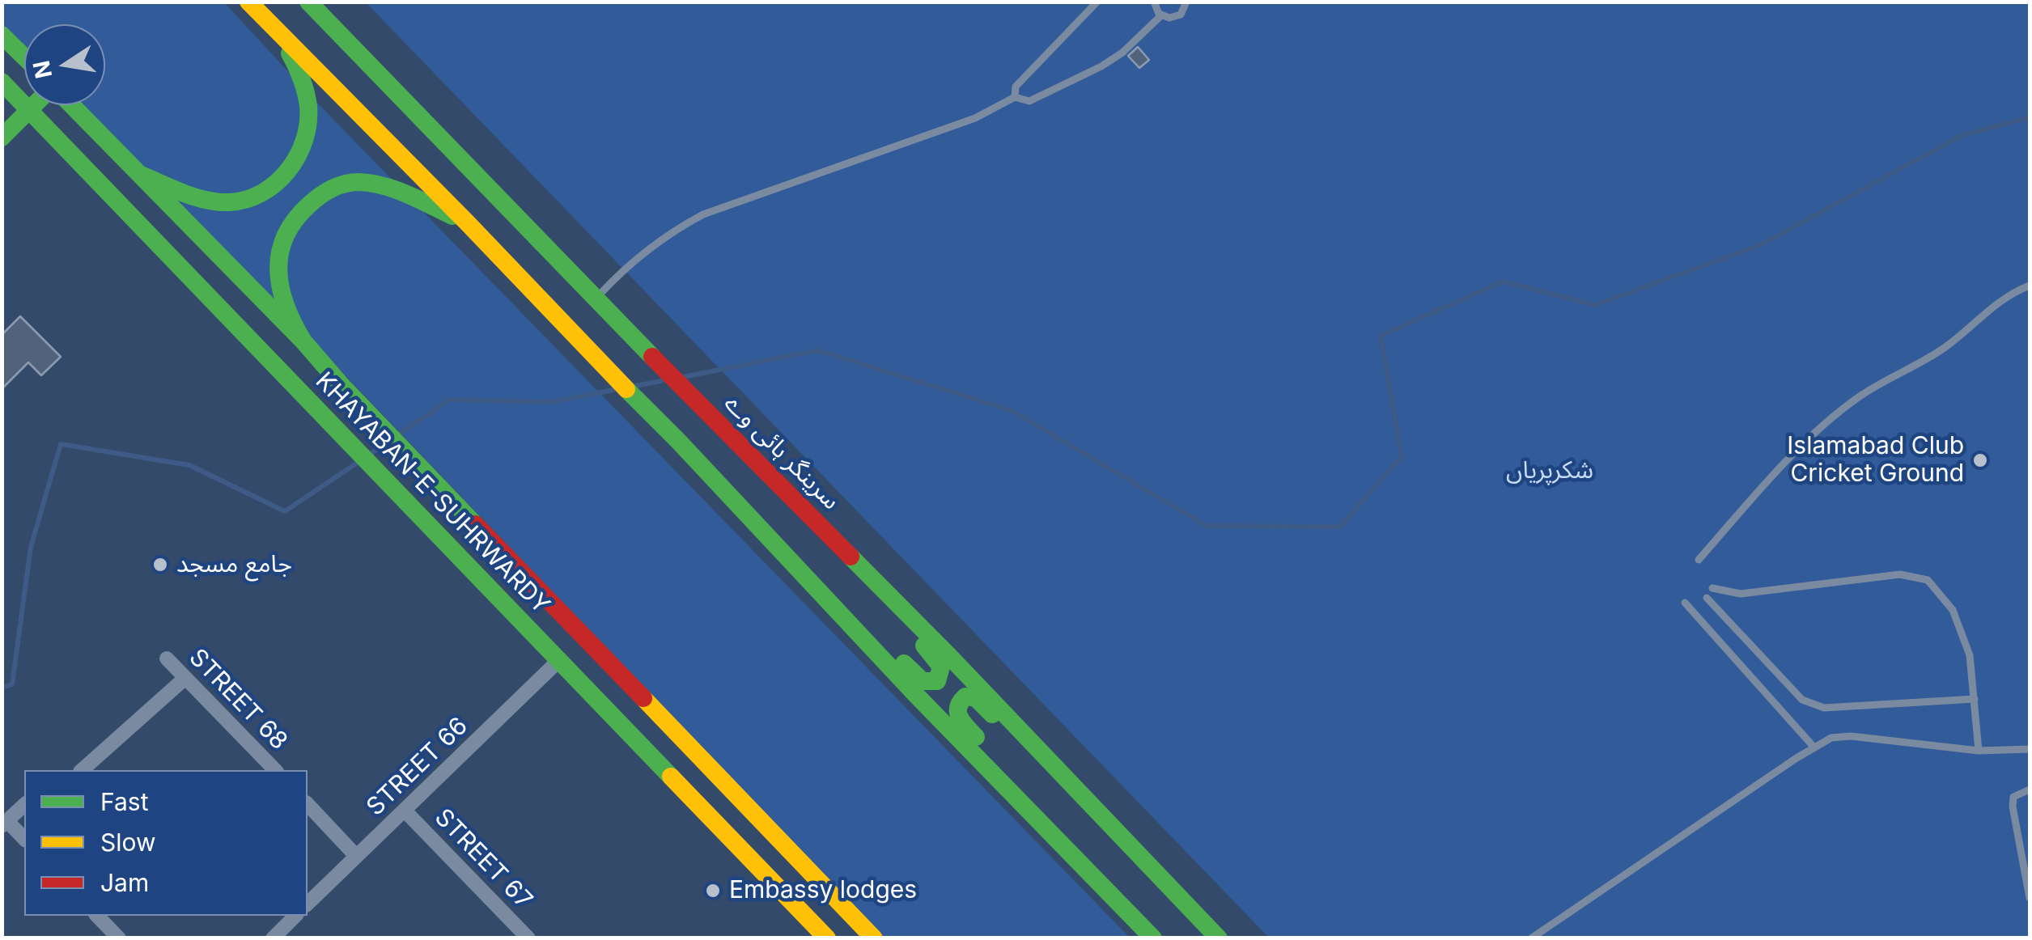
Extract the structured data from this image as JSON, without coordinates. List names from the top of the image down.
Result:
{
  "streets": {
    "main road": ["سرینگر ہائی وے", "KHAYABAN-E-SUHRWARDY"],
    "street": ["STREET 68", "STREET 66", "STREET 67"]
  },
  "crossings": [
    ["KHAYABAN-E-SUHRWARDY", "STREET 66"],
    ["STREET 66", "STREET 67"]
  ],
  "parks": ["شکرپریاں"],
  "places": ["Islamabad Club Cricket Ground", "جامع مسجد", "Embassy lodges"],
  "legend": ["Fast", "Slow", "Jam"],
  "north": "left"
}
